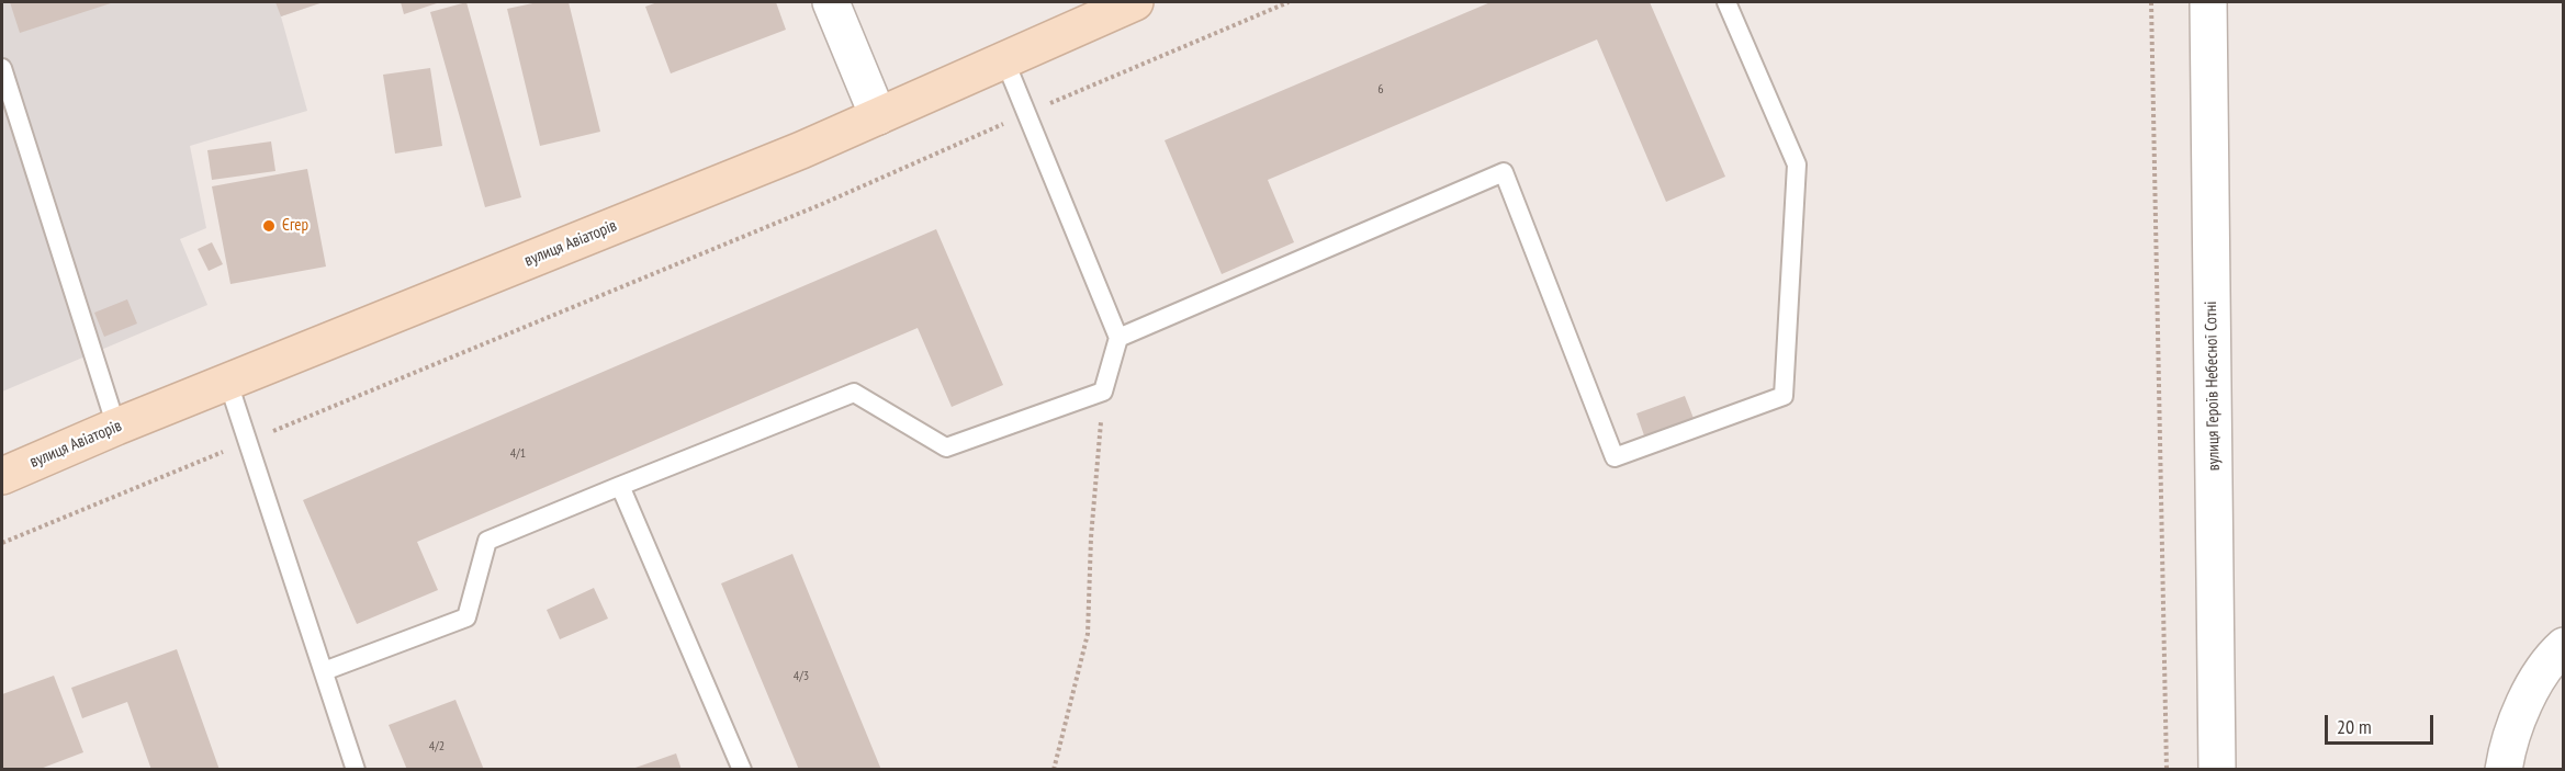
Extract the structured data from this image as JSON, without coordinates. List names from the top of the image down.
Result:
{
  "streets": {
    "street": ["вулиця Авіаторів", "вулиця Героїв Небесної Сотні"]
  },
  "places": ["Єгер"],
  "house_numbers": [
    "6",
    "4/1",
    "4/3",
    "4/2"
  ],
  "scale_bar": "20 m"
}
